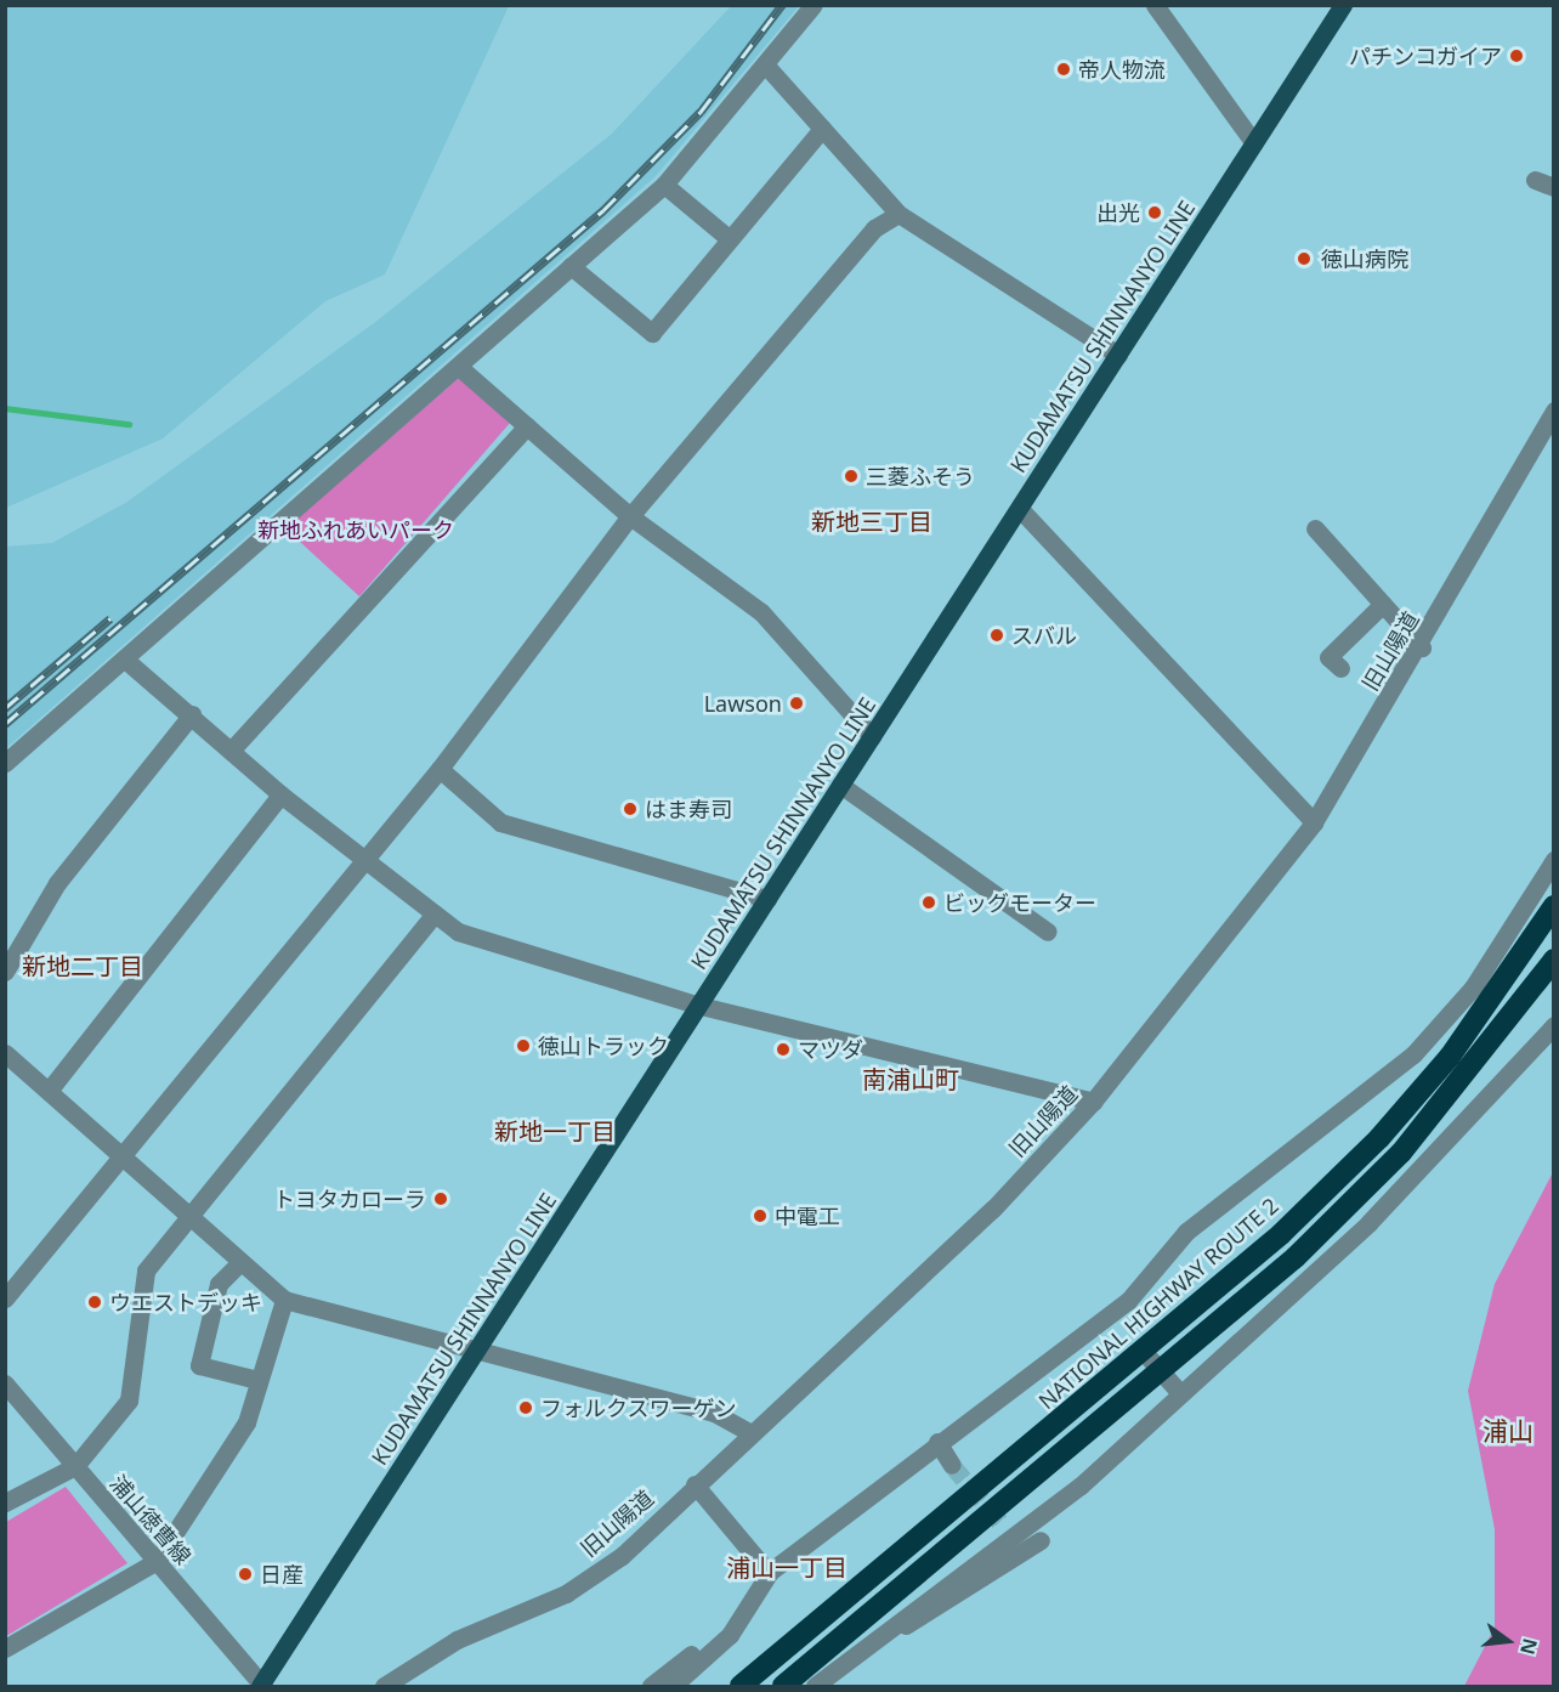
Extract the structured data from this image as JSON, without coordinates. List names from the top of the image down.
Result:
{
  "streets": {
    "highway": ["NATIONAL HIGHWAY ROUTE 2"],
    "main road": ["KUDAMATSU SHINNANYO LINE"],
    "street": ["旧山陽道", "浦山徳曹線"]
  },
  "crossings": [
    ["KUDAMATSU SHINNANYO LINE", "浦山徳曹線"]
  ],
  "districts": [
    "新地三丁目",
    "新地二丁目",
    "南浦山町",
    "新地一丁目",
    "浦山",
    "浦山一丁目"
  ],
  "parks": ["新地ふれあいパーク"],
  "places": [
    "パチンコガイア",
    "帝人物流",
    "出光",
    "徳山病院",
    "三菱ふそう",
    "スバル",
    "Lawson",
    "はま寿司",
    "ビッグモーター",
    "徳山トラック",
    "マツダ",
    "トヨタカローラ",
    "中電工",
    "ウエストデッキ",
    "フォルクスワーゲン",
    "日産"
  ],
  "north": "right"
}
